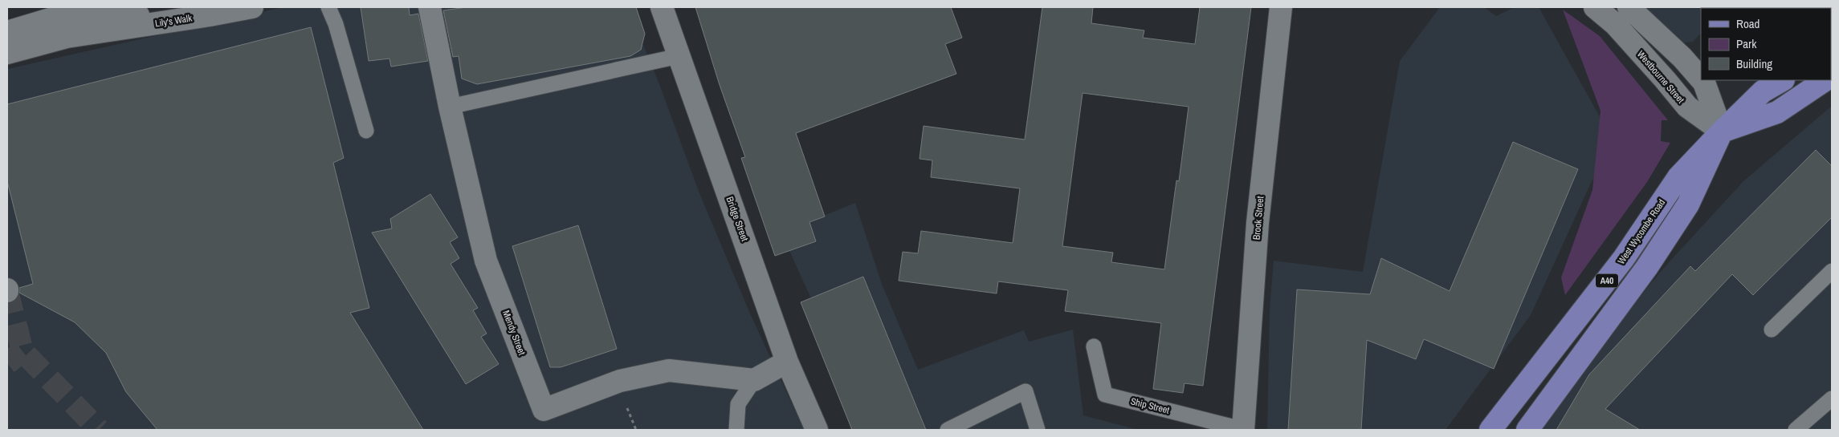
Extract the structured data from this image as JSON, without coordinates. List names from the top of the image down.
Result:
{
  "streets": {
    "main road": ["West Wycombe Road", "A40"],
    "street": [
      "Lily's Walk",
      "Westbourne Street",
      "Brook Street",
      "Bridge Street",
      "Mendy Street"
    ],
    "lane": ["Ship Street"]
  },
  "crossings": [
    ["Westbourne Street", "West Wycombe Road"],
    ["Brook Street", "Ship Street"]
  ],
  "legend": ["Road", "Park", "Building"]
}
